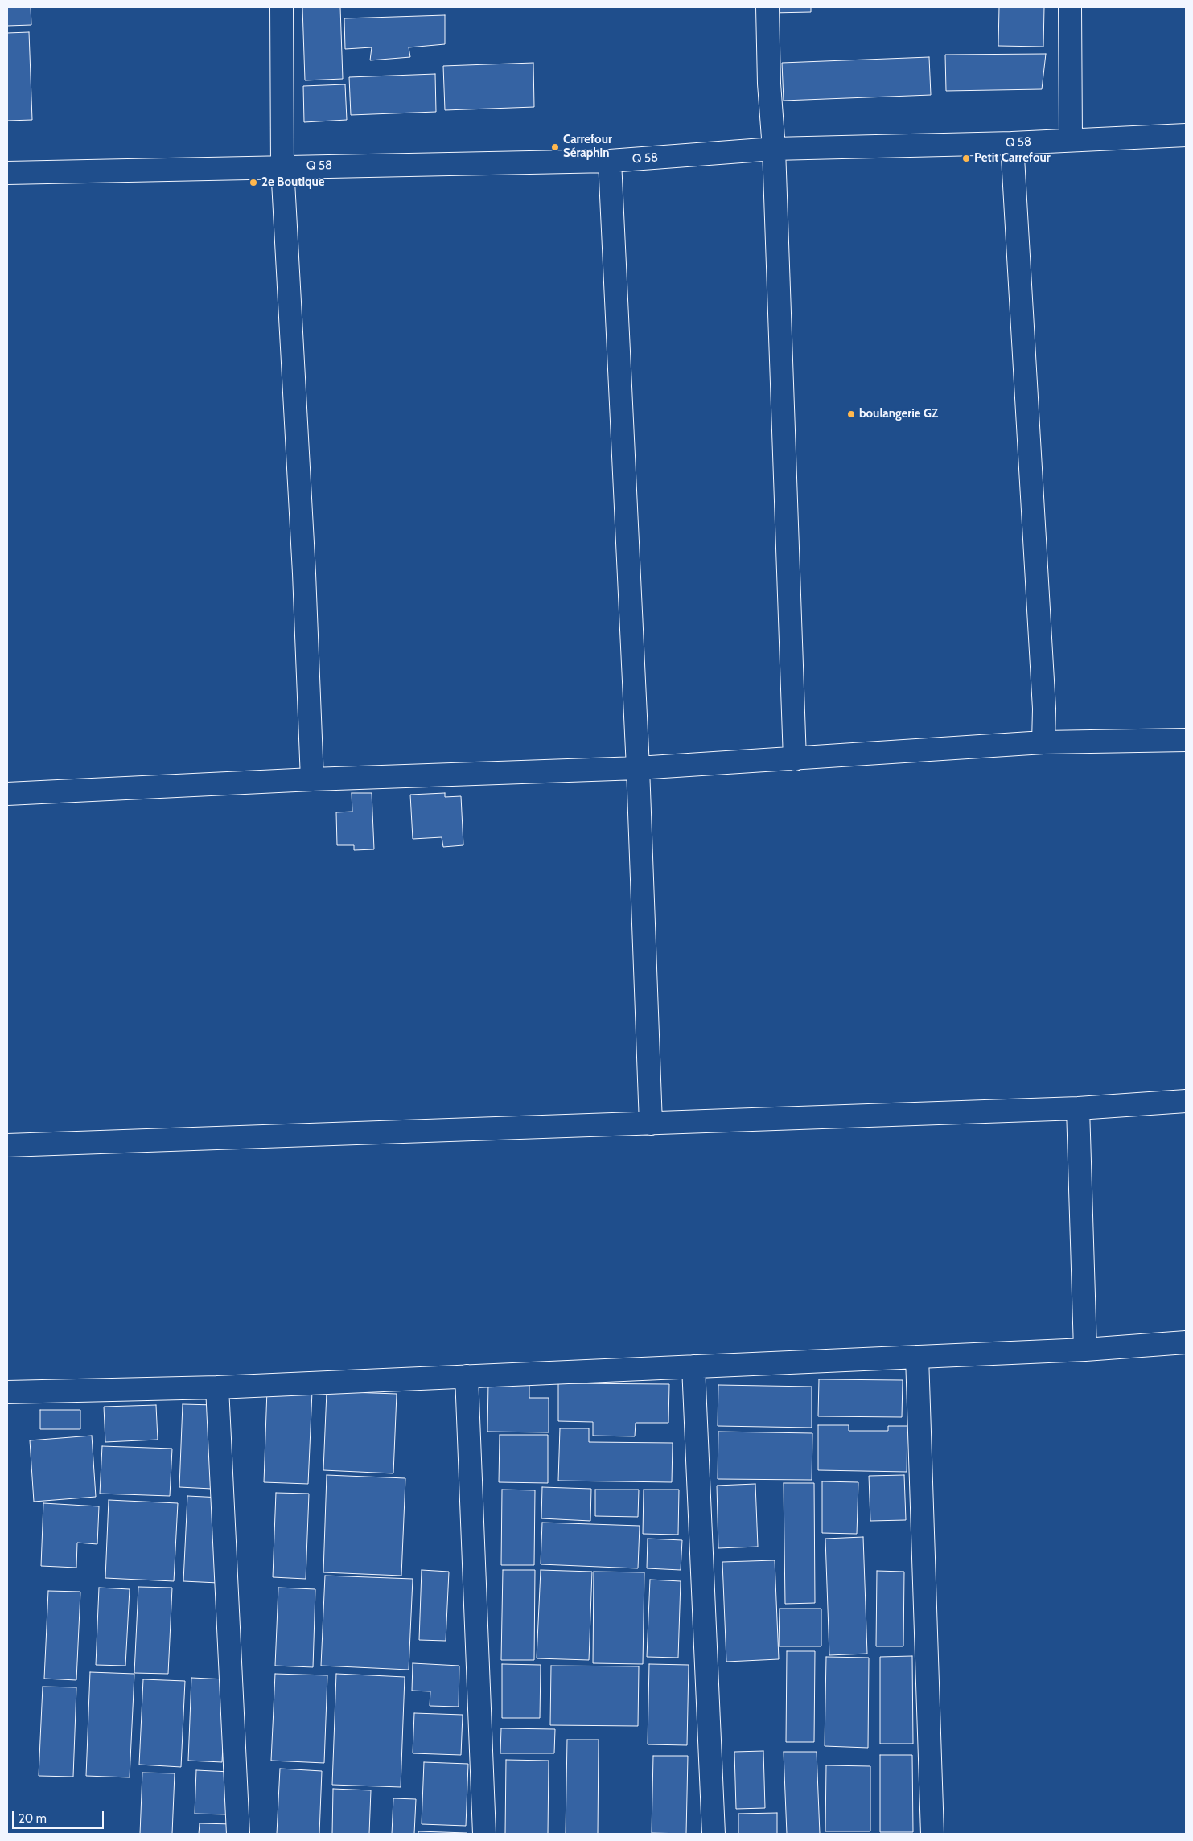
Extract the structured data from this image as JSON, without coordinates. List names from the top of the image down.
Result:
{
  "streets": {
    "street": ["Q 58"]
  },
  "places": [
    "Carrefour Séraphin",
    "Petit Carrefour",
    "2e Boutique",
    "boulangerie GZ"
  ],
  "scale_bar": "20 m"
}
